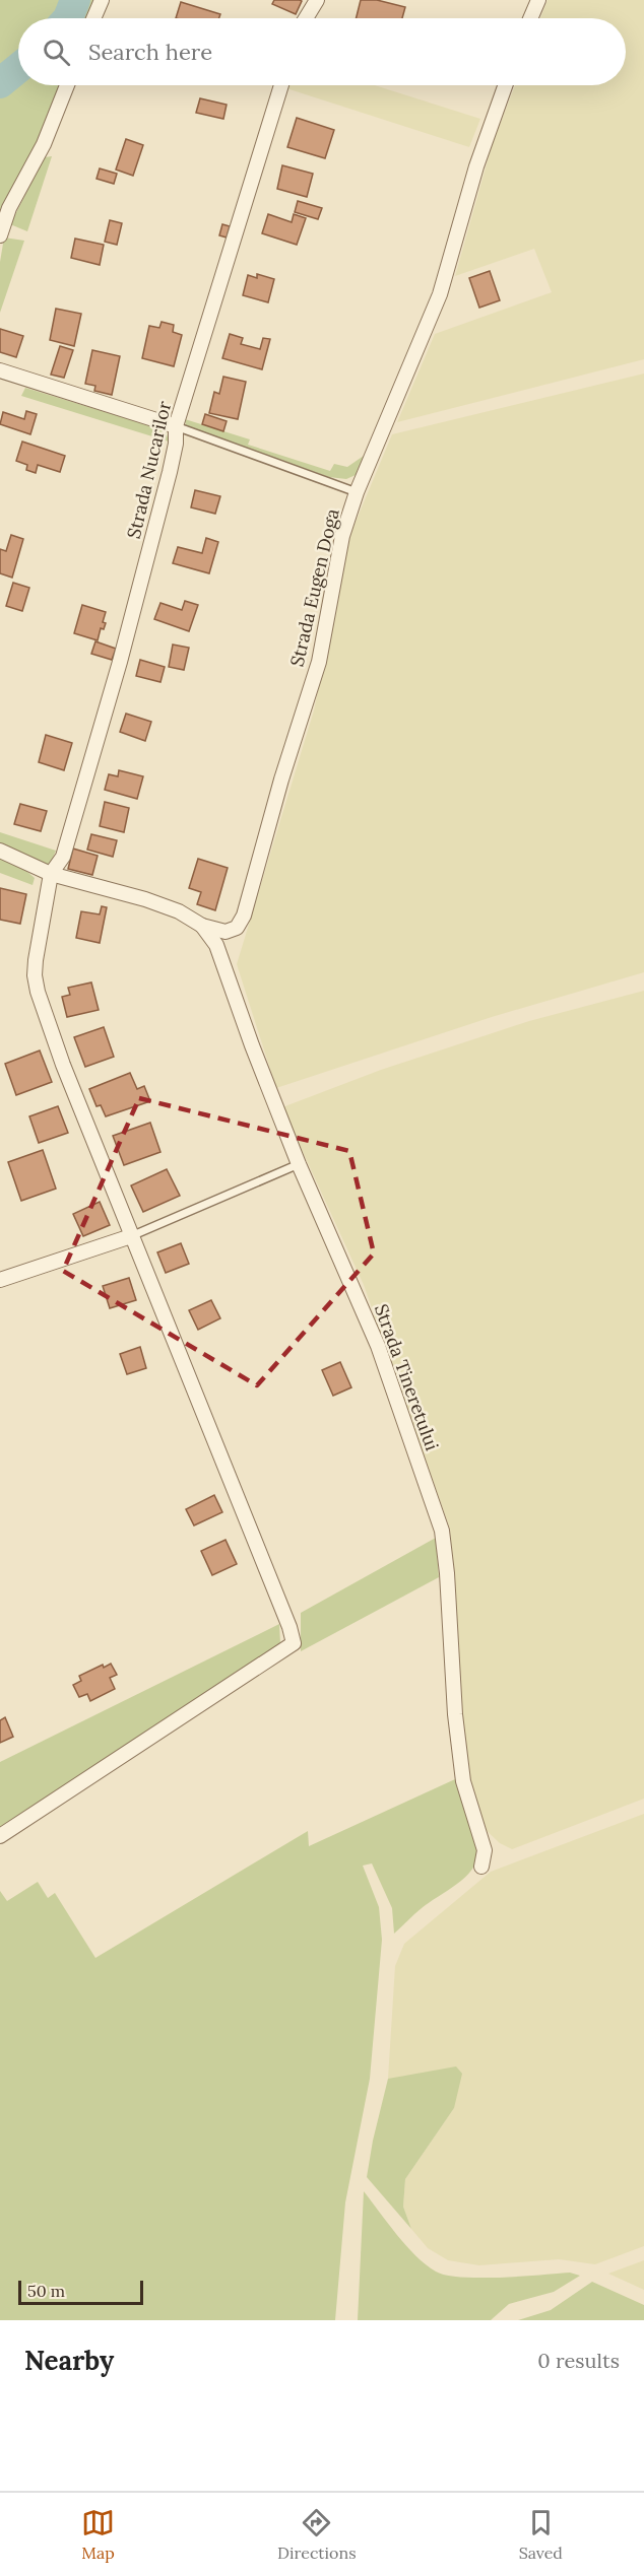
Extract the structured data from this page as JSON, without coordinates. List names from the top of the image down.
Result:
{
  "streets": {
    "street": ["Strada Nucarilor", "Strada Eugen Doga", "Strada Tineretului"]
  },
  "crossings": [
    ["Strada Nucarilor", "Strada Eugen Doga"],
    ["Strada Eugen Doga", "Strada Tineretului"]
  ],
  "scale_bar": "50 m",
  "page": {
    "search": "Search here",
    "scale": "50 m",
    "heading": ["Nearby", "0 results"],
    "nav": ["Map", "Directions", "Saved"]
  }
}
